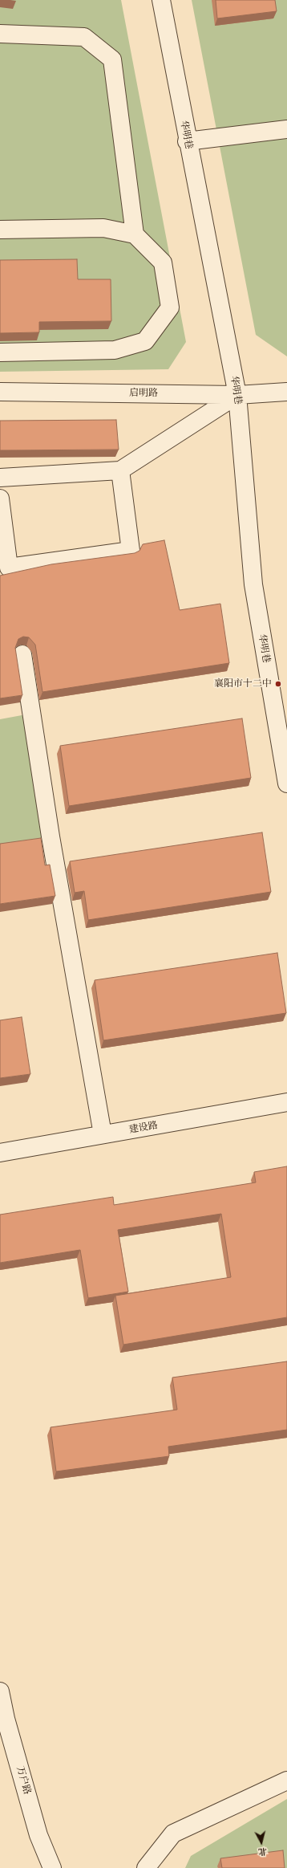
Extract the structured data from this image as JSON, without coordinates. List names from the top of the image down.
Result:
{
  "streets": {
    "street": [
      "华明巷",
      "启明路",
      "建设路",
      "万户路"
    ]
  },
  "crossings": [
    ["华明巷", "启明路"]
  ],
  "places": ["襄阳市十二中"],
  "north": "bottom"
}
